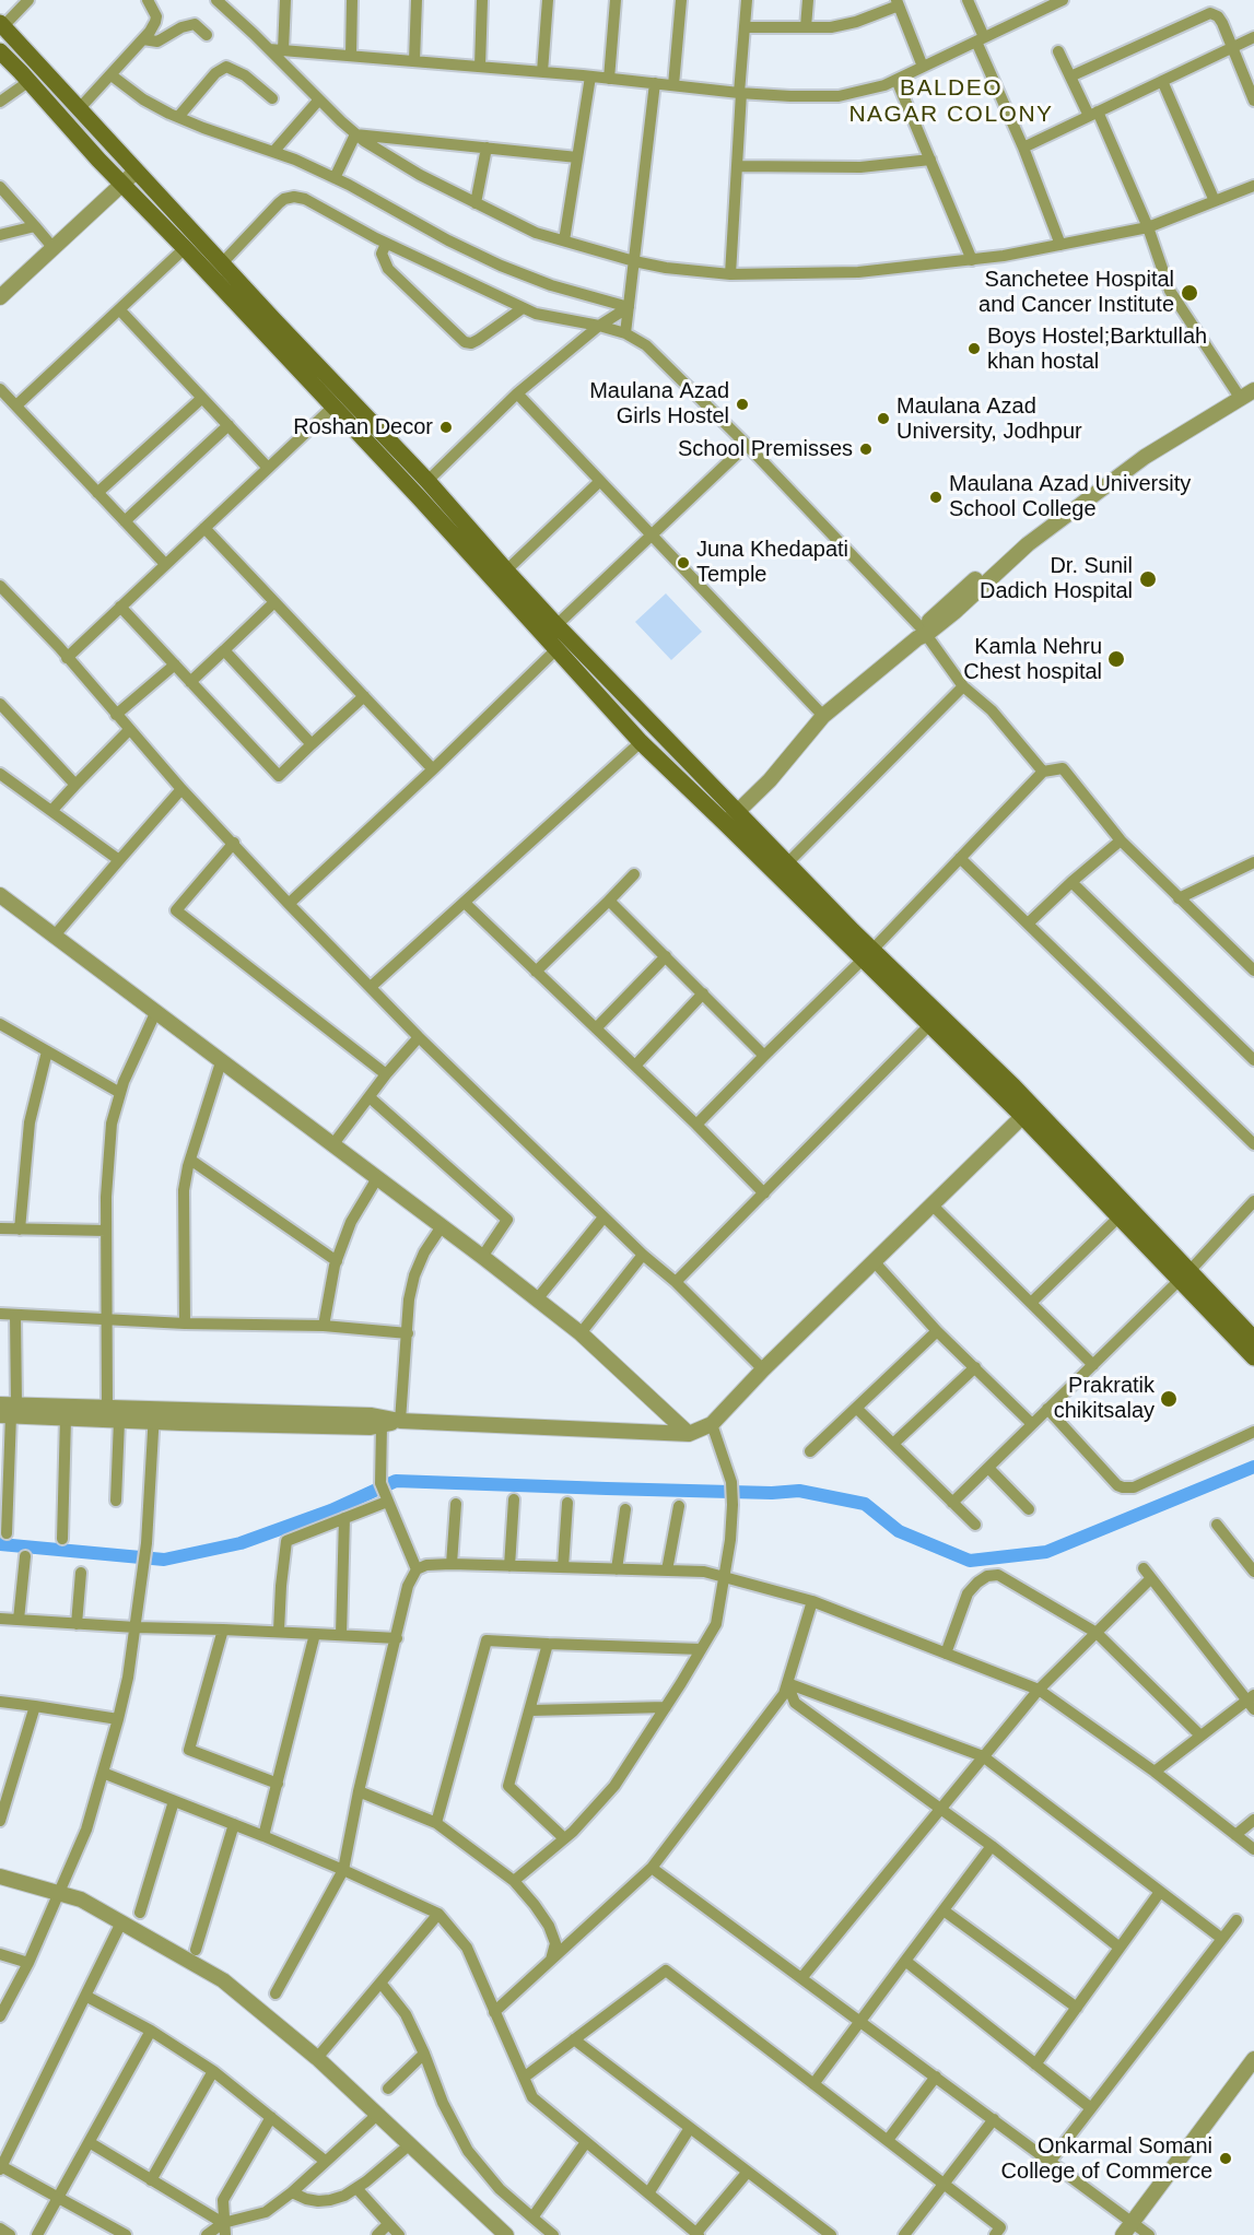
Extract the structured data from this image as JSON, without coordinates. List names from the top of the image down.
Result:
{
  "districts": ["BALDEO NAGAR COLONY"],
  "places": [
    "Sanchetee Hospital and Cancer Institute",
    "Boys Hostel;Barktullah khan hostal",
    "Maulana Azad Girls Hostel",
    "Maulana Azad University, Jodhpur",
    "Roshan Decor",
    "School Premisses",
    "Maulana Azad University School College",
    "Juna Khedapati Temple",
    "Dr. Sunil Dadich Hospital",
    "Kamla Nehru Chest hospital",
    "Prakratik chikitsalay",
    "Onkarmal Somani College of Commerce"
  ]
}
